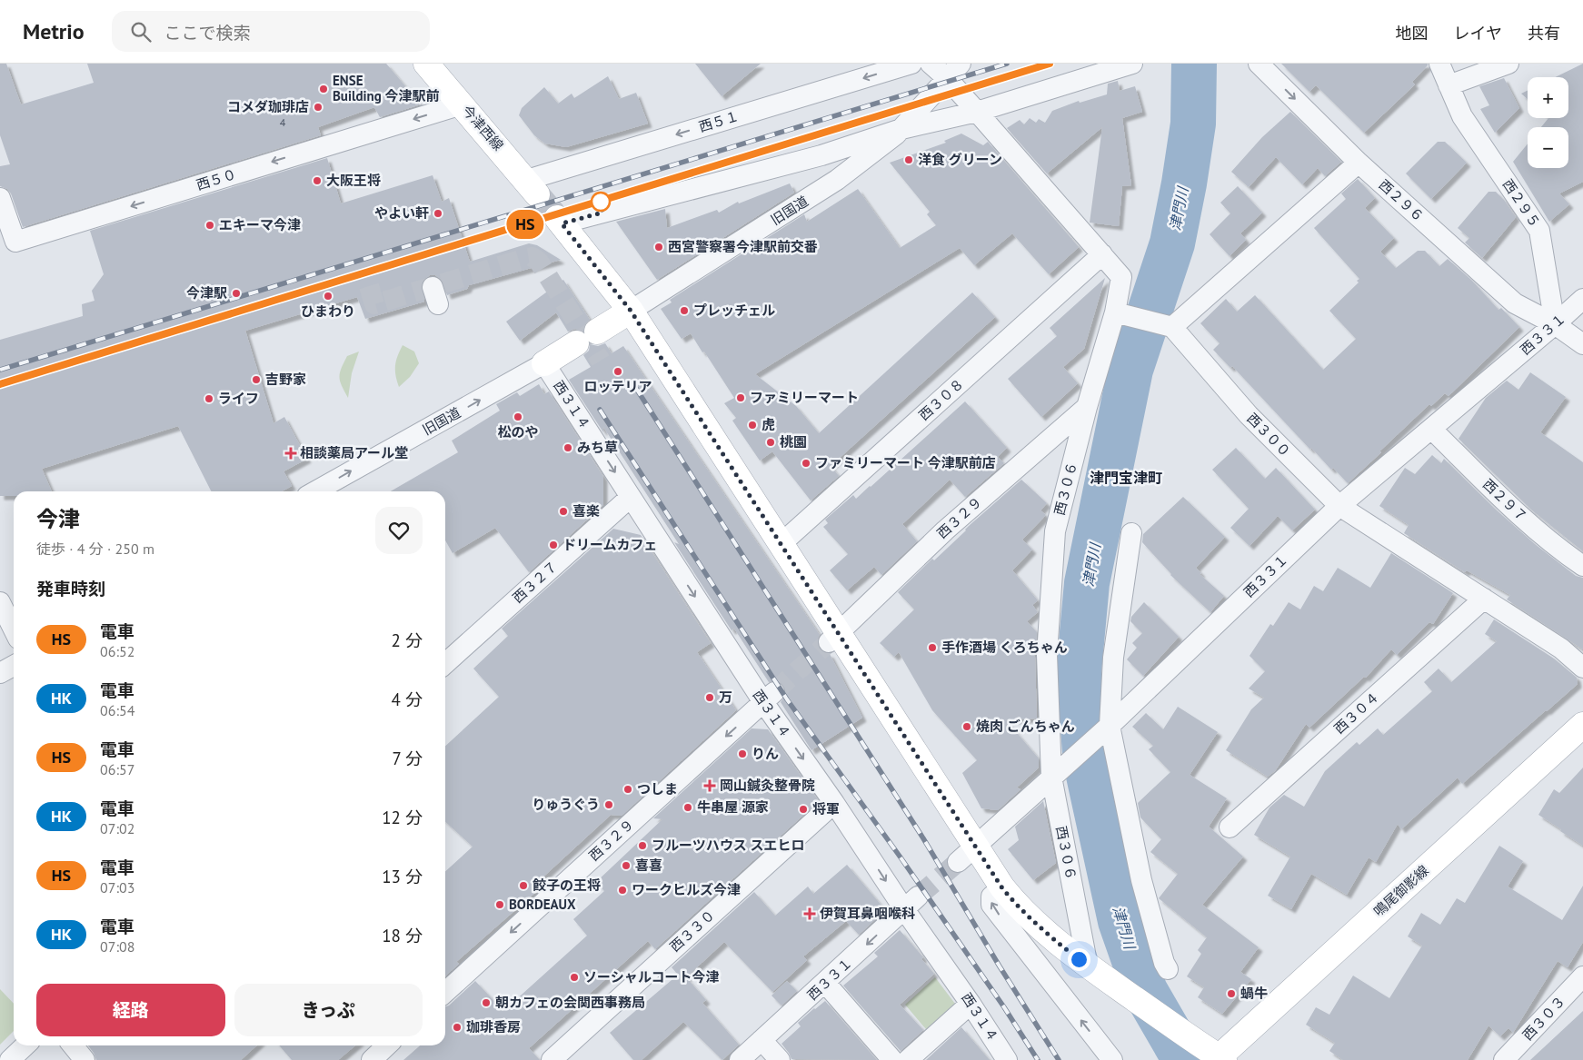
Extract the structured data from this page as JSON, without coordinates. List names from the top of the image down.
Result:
{
  "streets": {
    "street": [
      "西５１",
      "今津西線",
      "西５０",
      "西２９６",
      "西２９５",
      "旧国道",
      "西３３１",
      "西３０８",
      "西３１４",
      "西３００",
      "西３０６",
      "西２９７",
      "西３２９",
      "西３２７",
      "西３０４",
      "鳴尾御影線",
      "西３３０",
      "西３０３"
    ]
  },
  "crossings": [
    ["西５１", "今津西線"],
    ["今津西線", "西５０"],
    ["西２９６", "西２９５"],
    ["西２９６", "西３３１"],
    ["西２９５", "西３３１"],
    ["旧国道", "西３１４"],
    ["旧国道", "西３０６"],
    ["西３３１", "西３１４"],
    ["西３３１", "西３００"],
    ["西３３１", "西３０６"],
    ["西３３１", "西２９７"],
    ["西３０８", "西３０６"],
    ["西３１４", "西３２９"],
    ["西３１４", "西３２７"],
    ["西３１４", "西３３０"],
    ["西３００", "西３０４"],
    ["西３０６", "西３２９"]
  ],
  "one_way": ["西５０", "西２９６", "西３２９"],
  "districts": ["津門宝津町"],
  "water": ["津門川"],
  "places": {
    "other": [
      "ENSE Building 今津駅前",
      "コメダ珈琲店",
      "洋食 グリーン",
      "大阪王将",
      "やよい軒",
      "エキーマ今津",
      "西宮警察署今津駅前交番",
      "今津駅",
      "ひまわり",
      "プレッチェル",
      "ロッテリア",
      "吉野家",
      "ファミリーマート",
      "ライフ",
      "松のや",
      "虎",
      "桃園",
      "みち草",
      "ファミリーマート 今津駅前店",
      "喜楽",
      "ドリームカフェ",
      "手作酒場 くろちゃん",
      "万",
      "焼肉 ごんちゃん",
      "りん",
      "つしま",
      "りゅうぐう",
      "牛串屋 源家",
      "将軍",
      "フルーツハウス スエヒロ",
      "喜喜",
      "餃子の王将",
      "ワークヒルズ今津",
      "BORDEAUX",
      "ソーシャルコート今津",
      "蝸牛",
      "朝カフェの会関西事務局",
      "珈琲香房"
    ],
    "health": ["相談薬局アール堂", "岡山鍼灸整骨院", "伊賀耳鼻咽喉科"]
  },
  "house_numbers": ["4"],
  "page": {
    "header": "Metrio",
    "search": "ここで検索",
    "nav": ["地図", "レイヤ", "共有"],
    "on_map": "HS",
    "map_buttons": ["+", "−"],
    "heading": [
      ["今津", "徒歩 · 4 分 · 250 m"],
      "発車時刻"
    ],
    "list": [
      {
        "mark": "HS",
        "name": "電車",
        "note": "06:52",
        "value": "2 分"
      },
      {
        "mark": "HK",
        "name": "電車",
        "note": "06:54",
        "value": "4 分"
      },
      {
        "mark": "HS",
        "name": "電車",
        "note": "06:57",
        "value": "7 分"
      },
      {
        "mark": "HK",
        "name": "電車",
        "note": "07:02",
        "value": "12 分"
      },
      {
        "mark": "HS",
        "name": "電車",
        "note": "07:03",
        "value": "13 分"
      },
      {
        "mark": "HK",
        "name": "電車",
        "note": "07:08",
        "value": "18 分"
      }
    ],
    "buttons": ["経路", "きっぷ"]
  }
}
